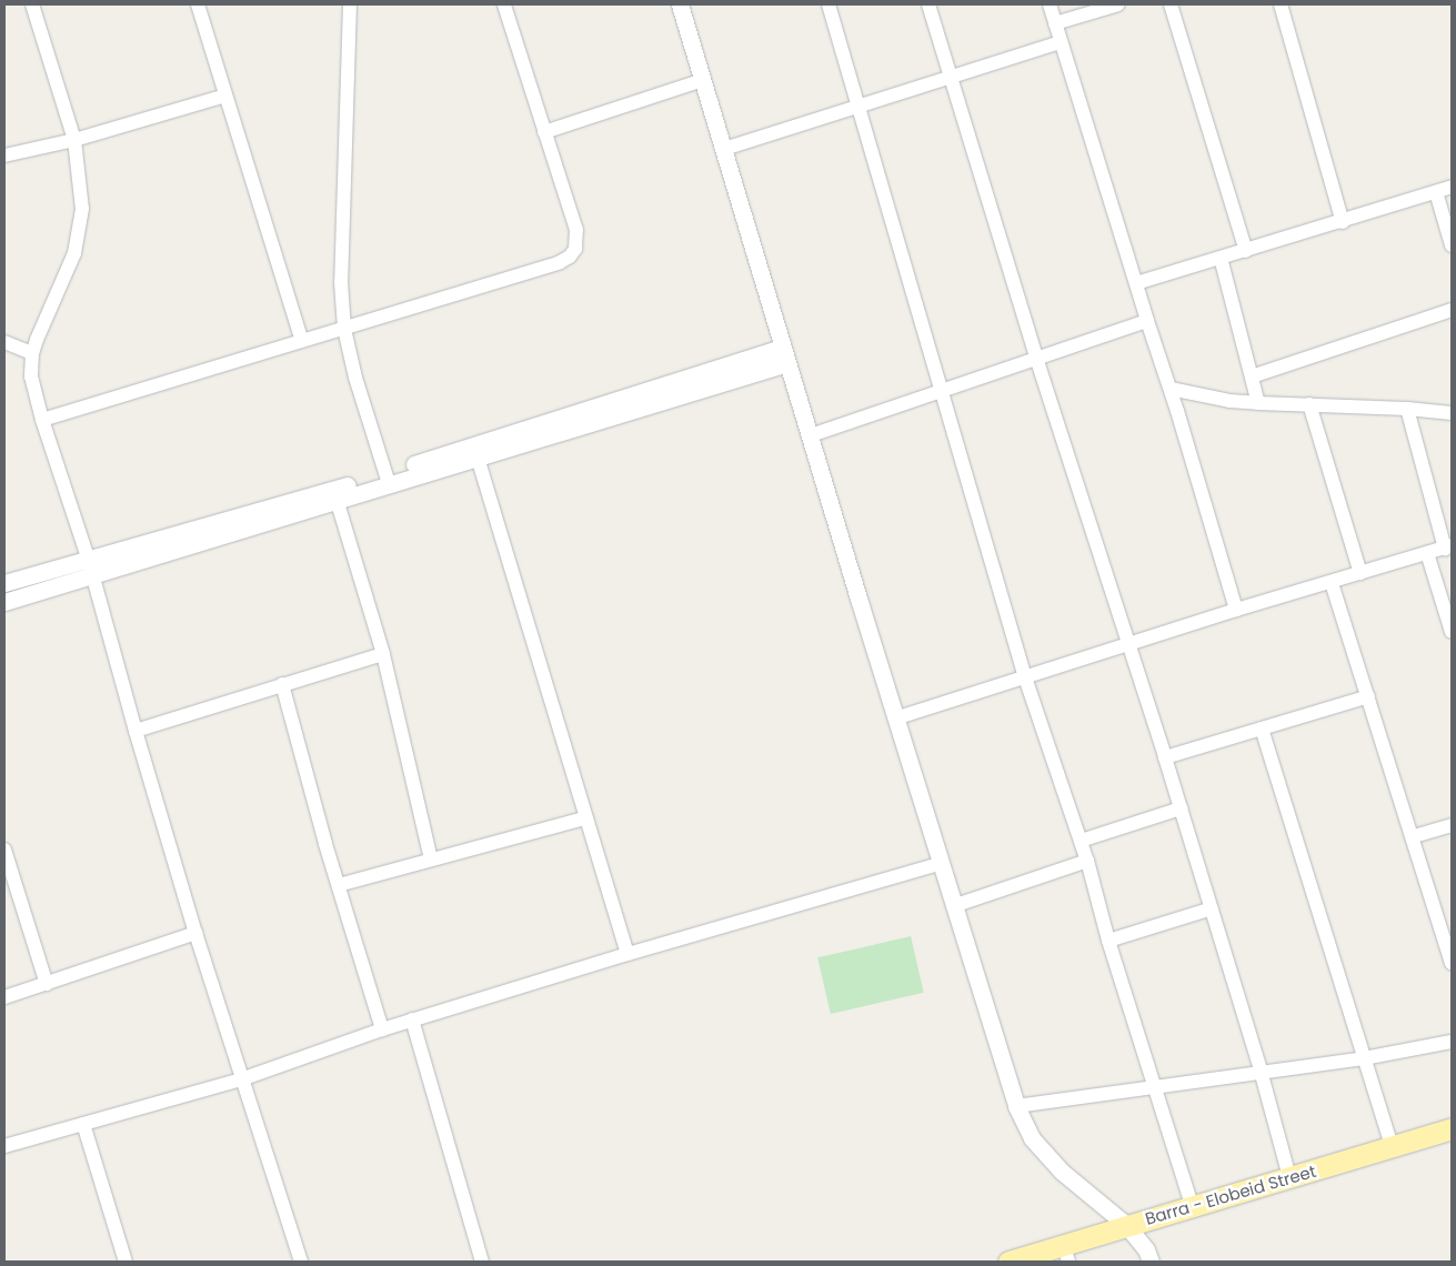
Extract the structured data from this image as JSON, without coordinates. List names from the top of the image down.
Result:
{
  "streets": {
    "main road": ["Barra - Elobeid Street"]
  }
}
